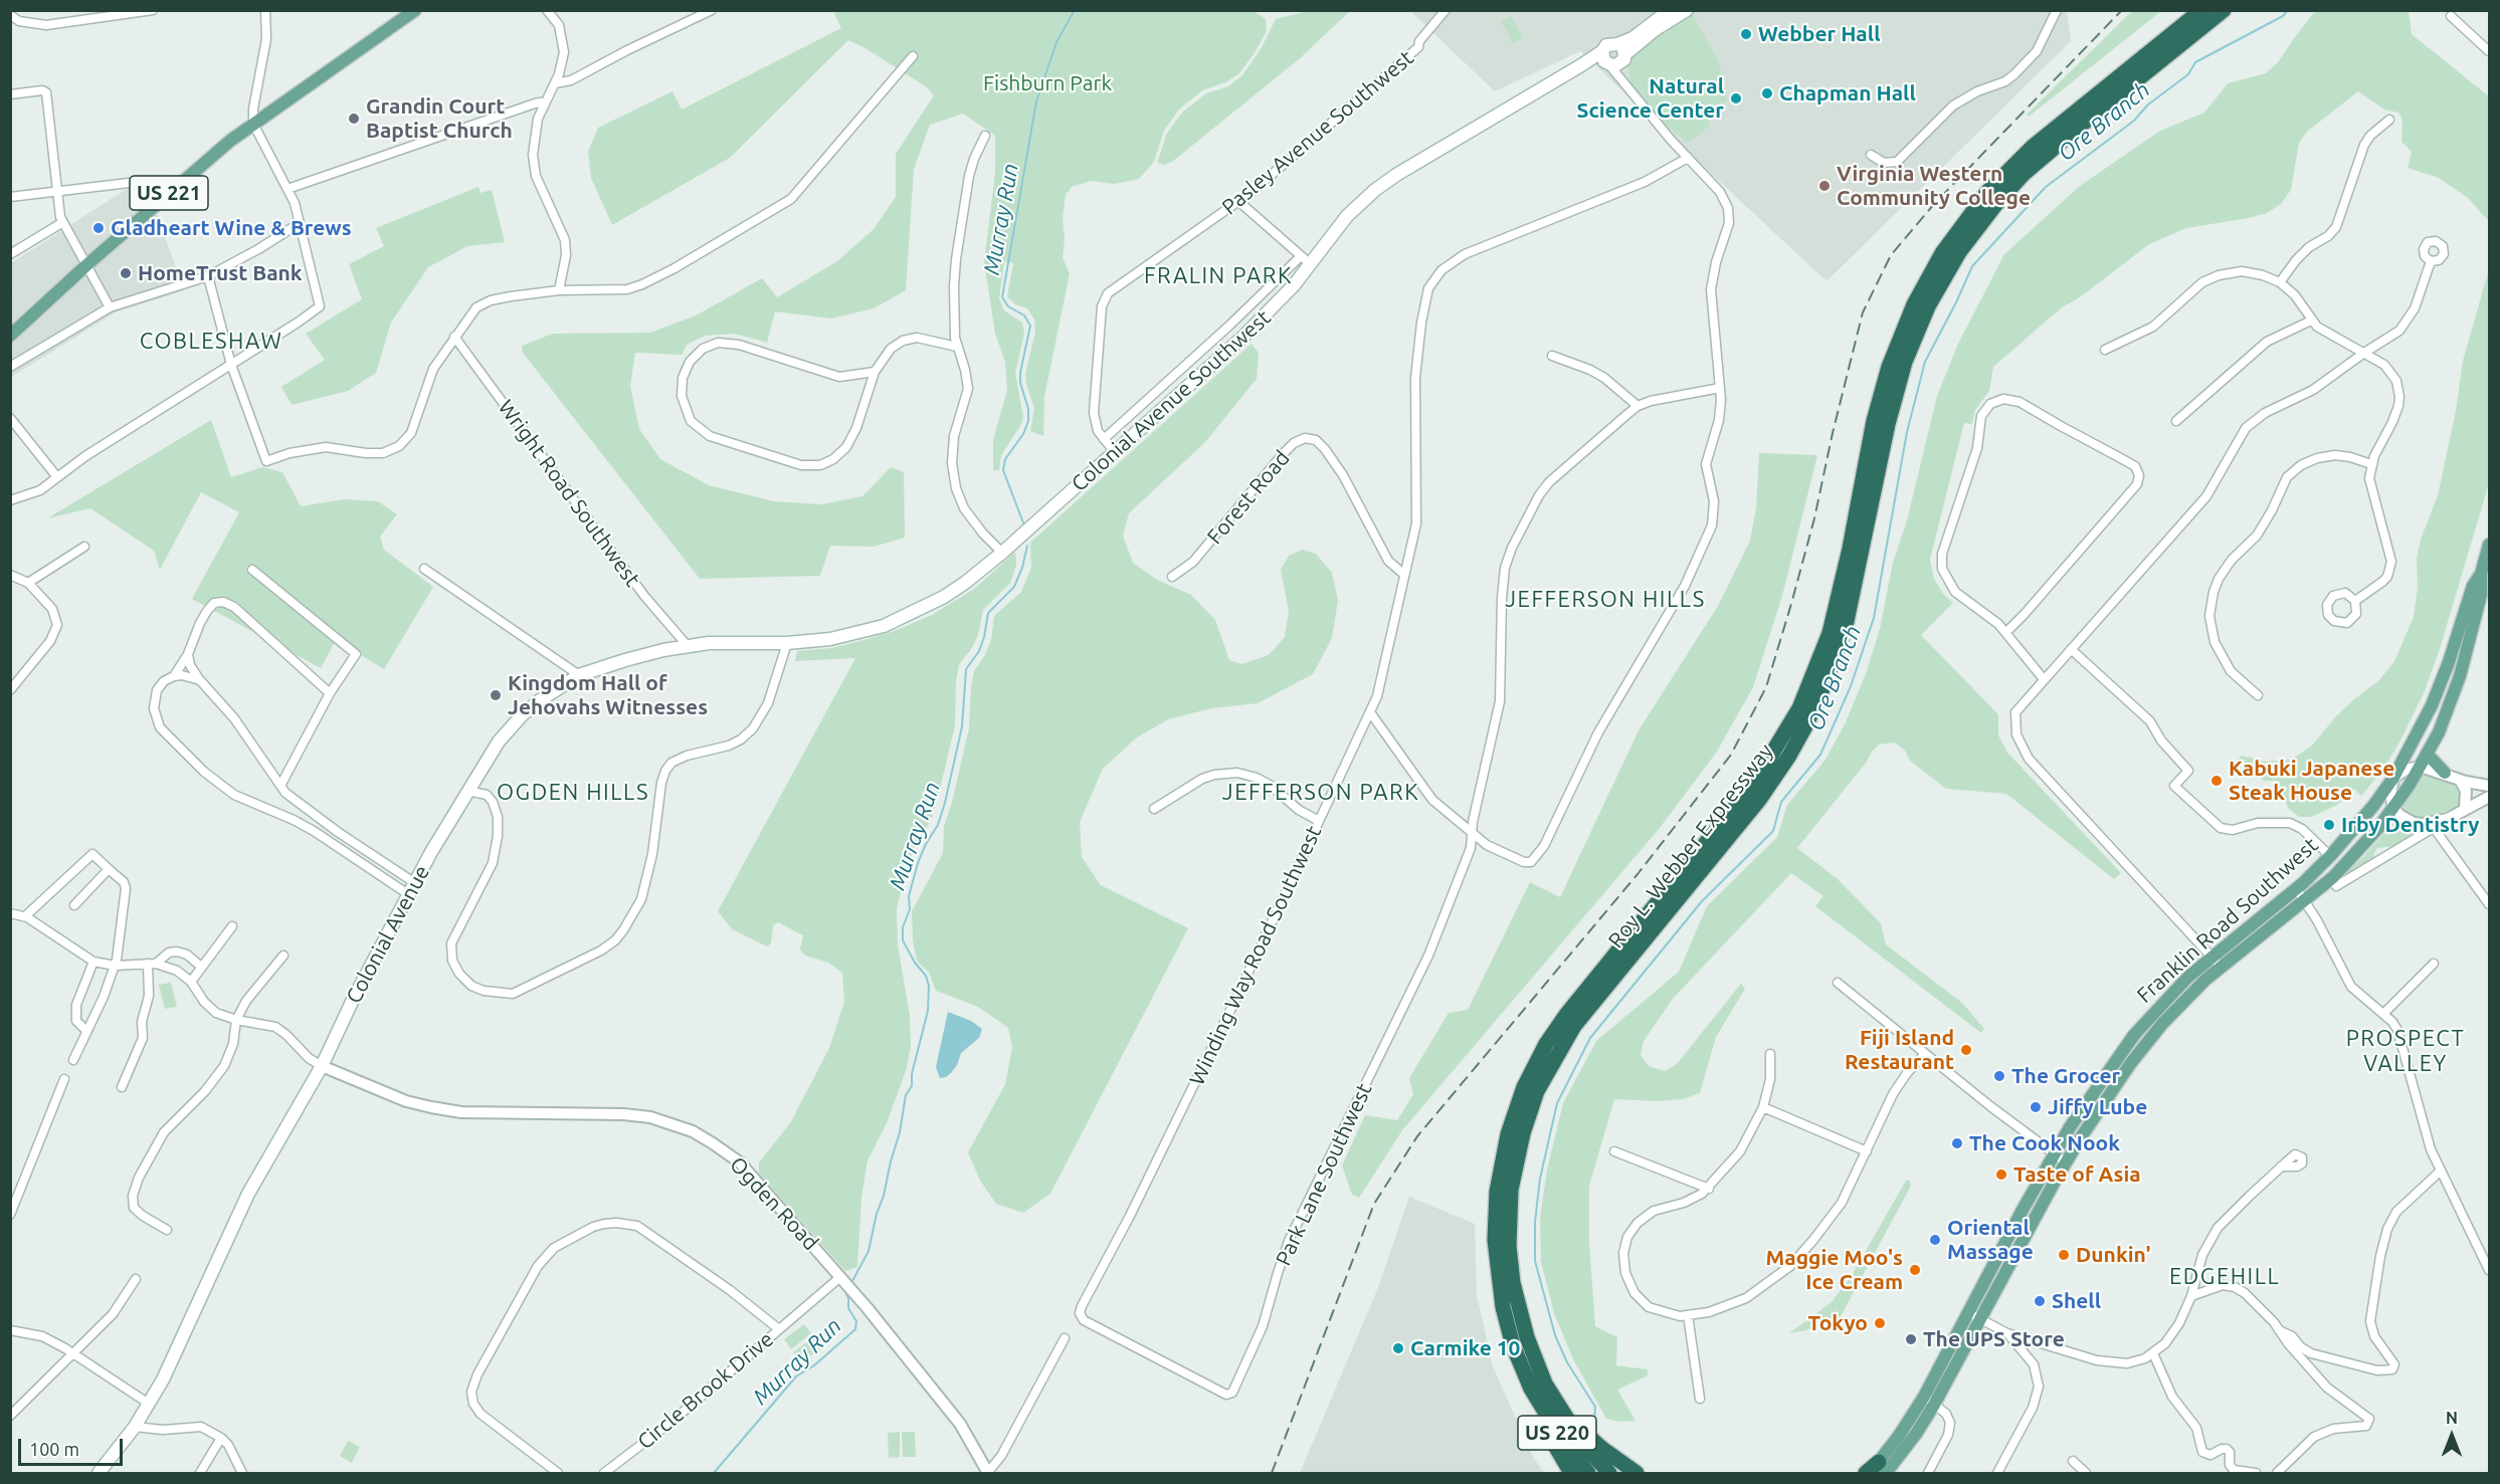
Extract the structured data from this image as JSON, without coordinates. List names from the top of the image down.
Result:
{
  "streets": {
    "highway": ["Roy L. Webber Expressway", "US 220"],
    "main road": [
      "US 221",
      "Colonial Avenue Southwest",
      "Franklin Road Southwest",
      "Colonial Avenue"
    ],
    "street": [
      "Pasley Avenue Southwest",
      "Wright Road Southwest",
      "Forest Road",
      "Winding Way Road Southwest",
      "Park Lane Southwest",
      "Ogden Road",
      "Circle Brook Drive"
    ]
  },
  "crossings": [
    ["Pasley Avenue Southwest", "Colonial Avenue Southwest"],
    ["Colonial Avenue Southwest", "Colonial Avenue"],
    ["Wright Road Southwest", "Colonial Avenue"],
    ["Forest Road", "Winding Way Road Southwest"],
    ["Colonial Avenue", "Ogden Road"],
    ["Winding Way Road Southwest", "Park Lane Southwest"],
    ["Ogden Road", "Circle Brook Drive"]
  ],
  "districts": [
    "FRALIN PARK",
    "COBLESHAW",
    "JEFFERSON HILLS",
    "OGDEN HILLS",
    "JEFFERSON PARK",
    "PROSPECT VALLEY",
    "EDGEHILL"
  ],
  "water": ["Ore Branch", "Murray Run"],
  "parks": ["Fishburn Park"],
  "places": [
    "Webber Hall",
    "Chapman Hall",
    "Natural Science Center",
    "Grandin Court Baptist Church",
    "Virginia Western Community College",
    "Gladheart Wine & Brews",
    "HomeTrust Bank",
    "Kingdom Hall of Jehovahs Witnesses",
    "Kabuki Japanese Steak House",
    "Irby Dentistry",
    "Fiji Island Restaurant",
    "The Grocer",
    "Jiffy Lube",
    "The Cook Nook",
    "Taste of Asia",
    "Oriental Massage",
    "Dunkin'",
    "Maggie Moo's Ice Cream",
    "Shell",
    "Tokyo",
    "The UPS Store",
    "Carmike 10"
  ],
  "scale_bar": "100 m",
  "north": "top"
}
